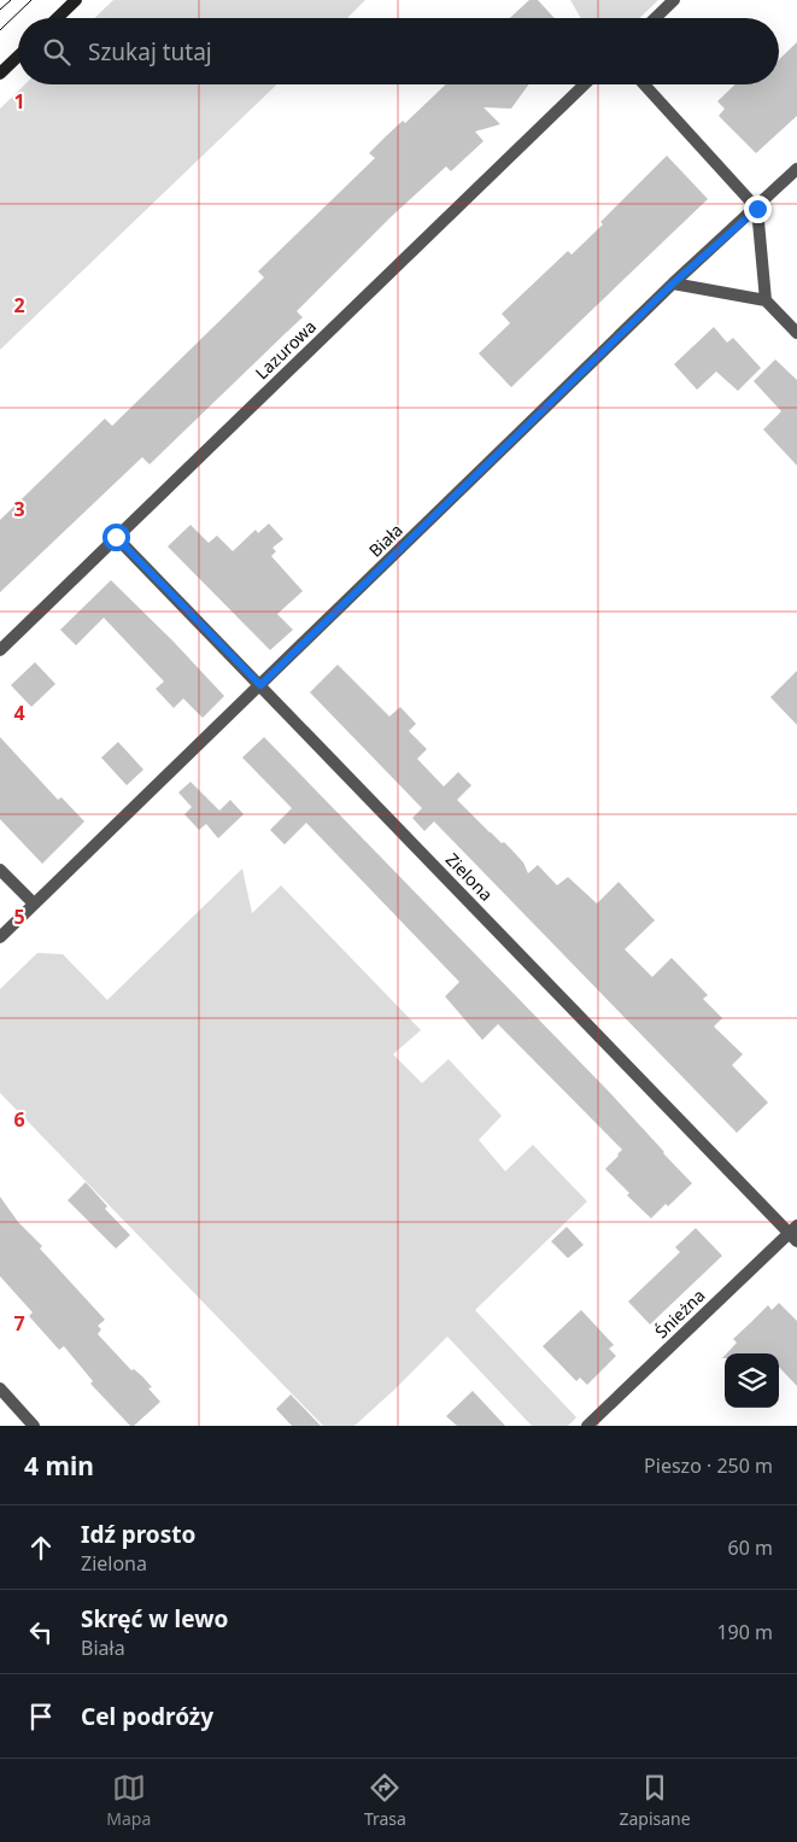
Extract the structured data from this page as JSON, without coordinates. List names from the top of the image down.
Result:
{
  "streets": {
    "street": [
      "Lazurowa",
      "Biała",
      "Zielona",
      "Śnieżna"
    ]
  },
  "crossings": [
    ["Lazurowa", "Zielona"],
    ["Biała", "Zielona"],
    ["Zielona", "Śnieżna"]
  ],
  "page": {
    "search": "Szukaj tutaj",
    "heading": ["4 min", "Pieszo · 250 m"],
    "list": [
      ["Idź prosto", "Zielona", "60 m"],
      ["Skręć w lewo", "Biała", "190 m"],
      "Cel podróży"
    ],
    "nav": ["Mapa", "Trasa", "Zapisane"]
  },
  "grid": {
    "rows": [
      "1",
      "2",
      "3",
      "4",
      "5",
      "6",
      "7"
    ]
  }
}
